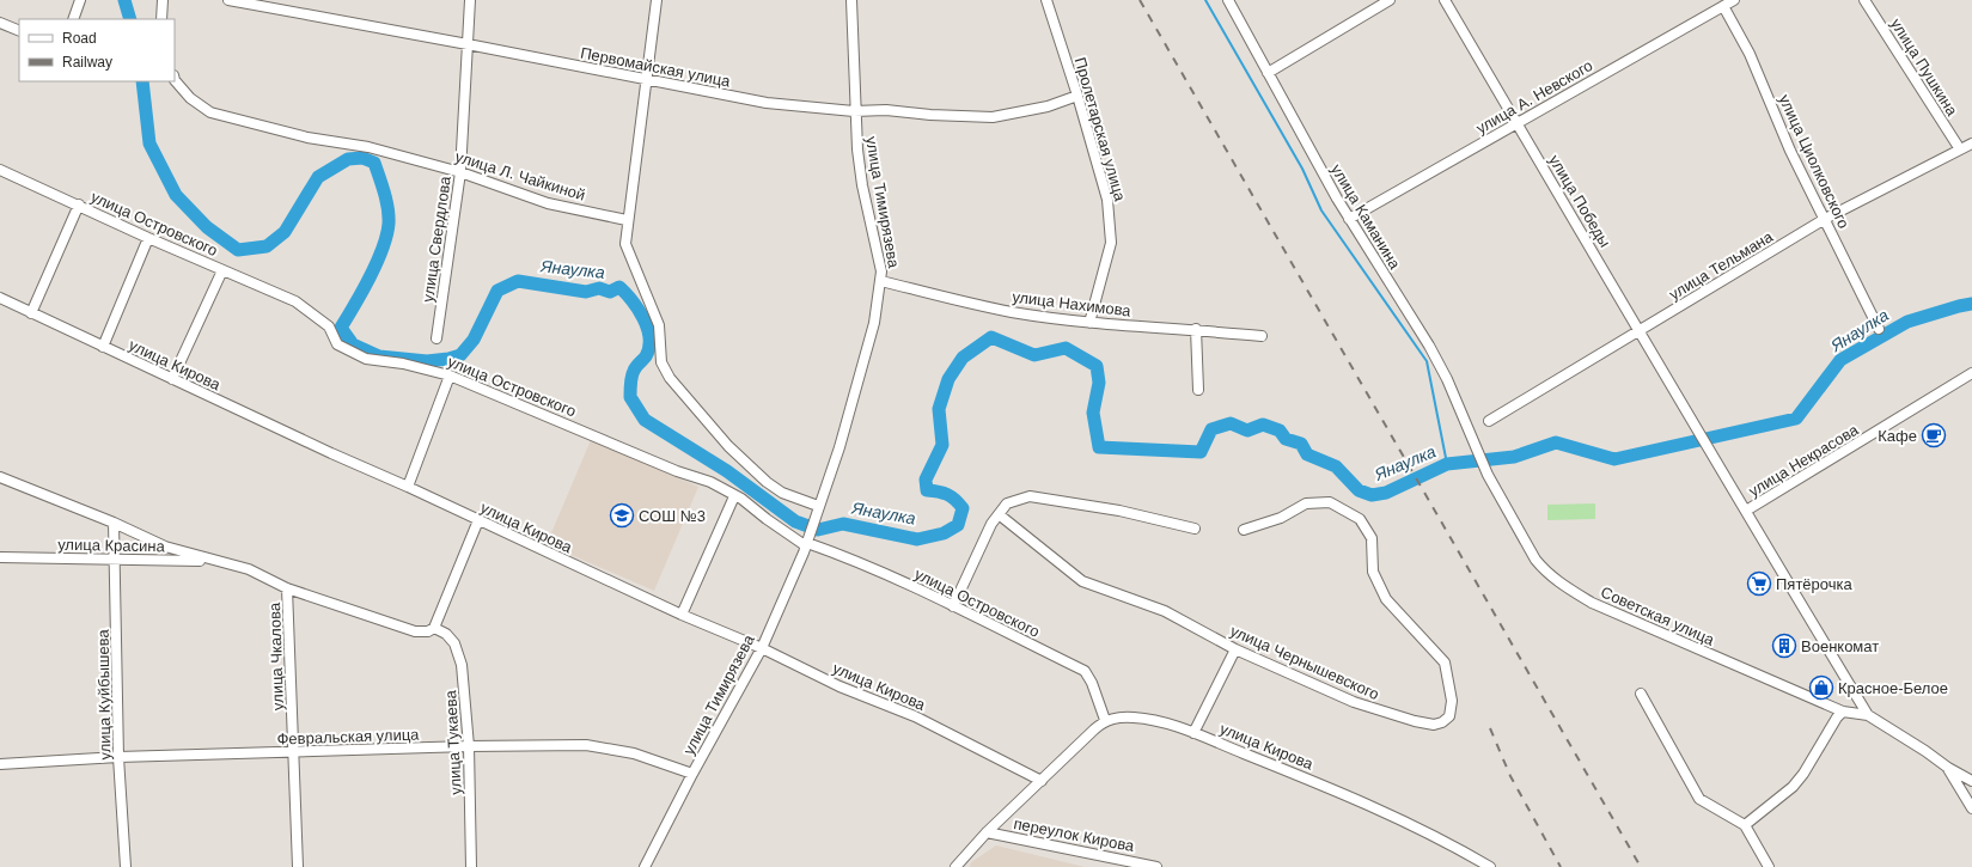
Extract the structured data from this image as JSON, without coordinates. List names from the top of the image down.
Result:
{
  "streets": {
    "street": [
      "Первомайская улица",
      "улица Пушкина",
      "улица А. Невского",
      "Пролетарская улица",
      "улица Циолковского",
      "улица Л. Чайкиной",
      "улица Победы",
      "улица Тимирязева",
      "улица Каманина",
      "улица Островского",
      "улица Свердлова",
      "улица Тельмана",
      "улица Нахимова",
      "улица Кирова",
      "улица Некрасова",
      "улица Красина",
      "Советская улица",
      "улица Чкалова",
      "улица Чернышевского",
      "улица Куйбышева",
      "Февральская улица",
      "улица Тукаева",
      "переулок Кирова"
    ]
  },
  "crossings": [
    ["Первомайская улица", "Пролетарская улица"],
    ["Первомайская улица", "улица Тимирязева"],
    ["Первомайская улица", "улица Свердлова"],
    ["улица Пушкина", "улица Тельмана"],
    ["улица А. Невского", "улица Циолковского"],
    ["улица А. Невского", "улица Победы"],
    ["улица А. Невского", "улица Каманина"],
    ["Пролетарская улица", "улица Нахимова"],
    ["улица Циолковского", "улица Тельмана"],
    ["улица Л. Чайкиной", "улица Свердлова"],
    ["улица Победы", "улица Тельмана"],
    ["улица Победы", "улица Некрасова"],
    ["улица Тимирязева", "улица Островского"],
    ["улица Тимирязева", "улица Нахимова"],
    ["улица Тимирязева", "улица Кирова"],
    ["улица Тимирязева", "Февральская улица"],
    ["улица Каманина", "Советская улица"],
    ["улица Островского", "улица Кирова"],
    ["улица Красина", "улица Куйбышева"],
    ["улица Чкалова", "Февральская улица"],
    ["улица Куйбышева", "Февральская улица"],
    ["Февральская улица", "улица Тукаева"]
  ],
  "water": ["Янаулка"],
  "places": {
    "cafe": ["Кафе"],
    "school or university": ["СОШ №3"],
    "supermarket": ["Пятёрочка"],
    "building": ["Военкомат"],
    "shop": ["Красное-Белое"]
  },
  "legend": ["Road", "Railway"]
}
